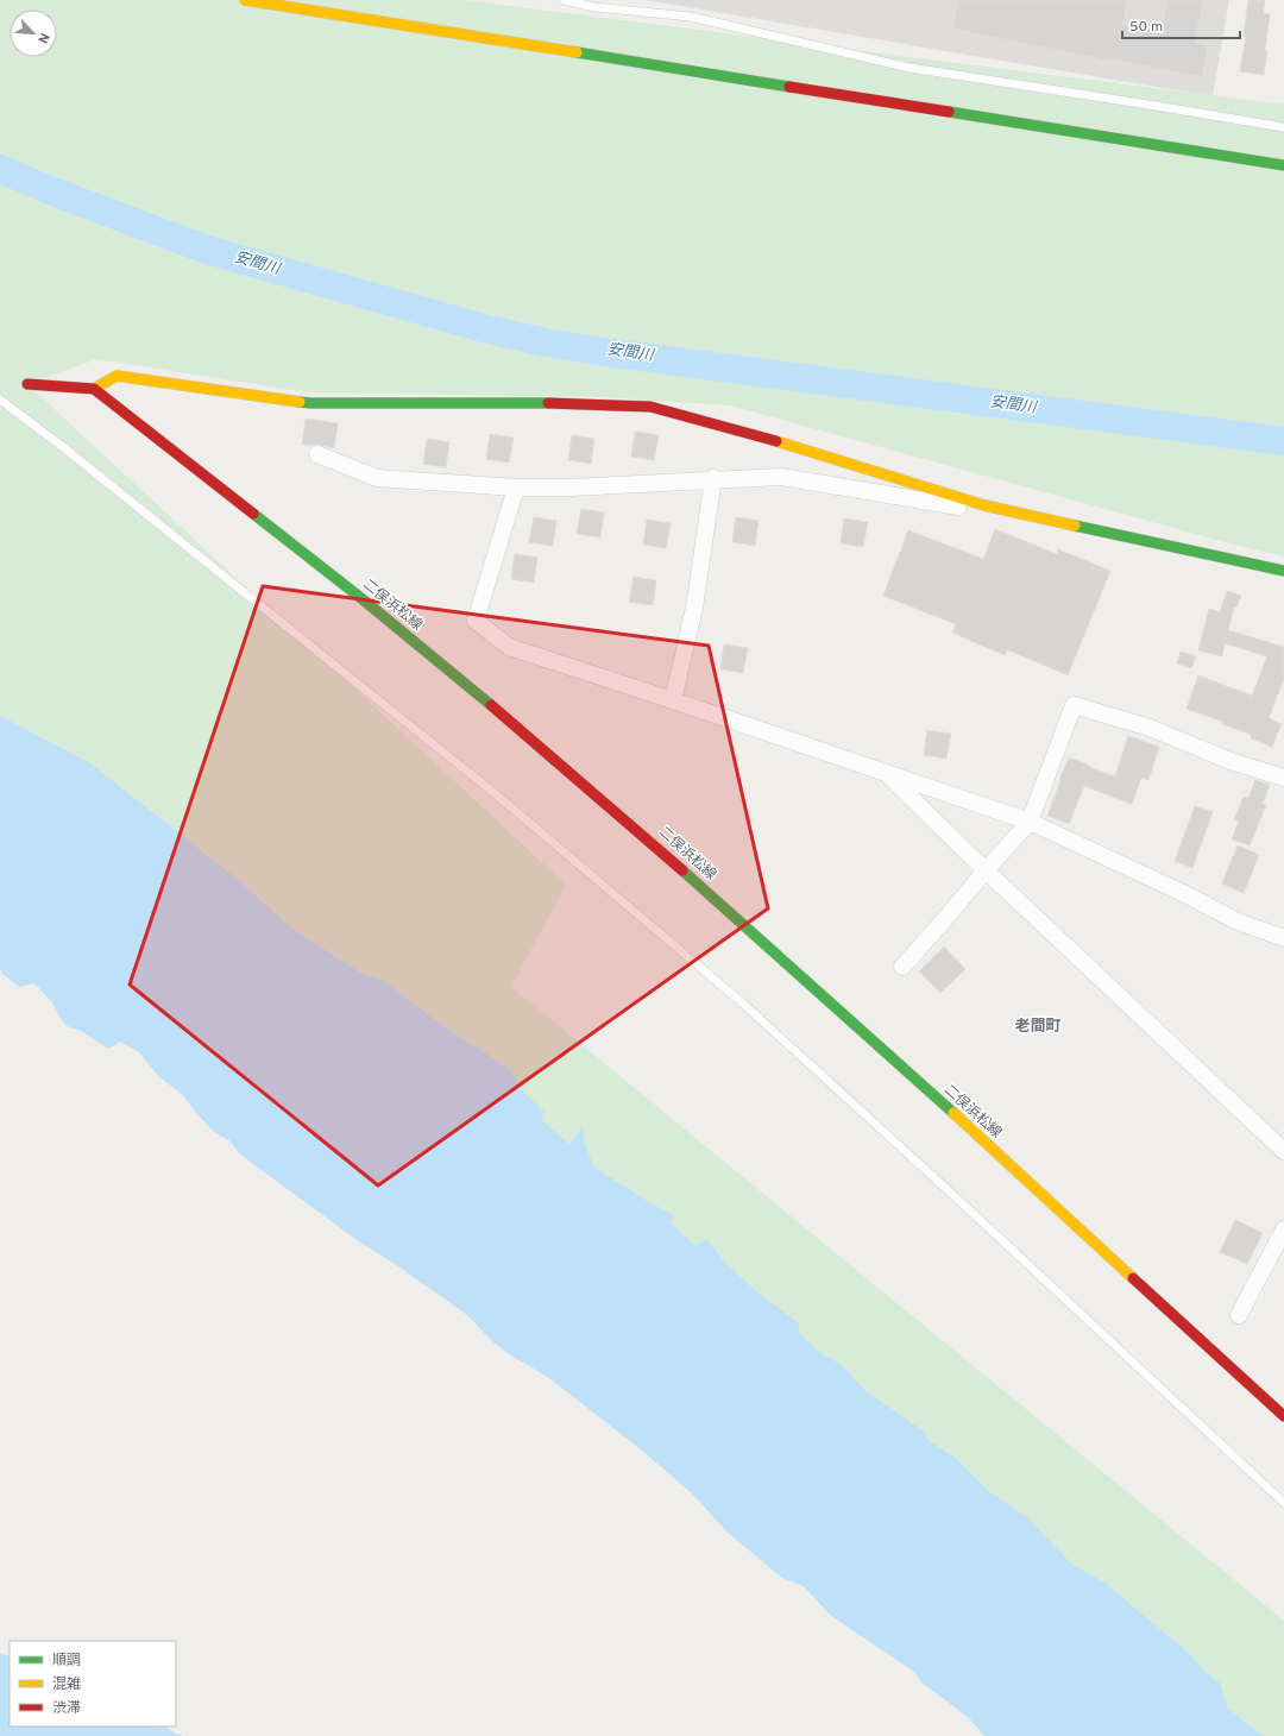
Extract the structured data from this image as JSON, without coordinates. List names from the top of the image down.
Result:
{
  "streets": {
    "street": ["二俣浜松線"]
  },
  "districts": ["老間町"],
  "water": ["安間川"],
  "legend": ["順調", "混雑", "渋滞"],
  "scale_bar": "50 m",
  "north": "bottom right"
}
